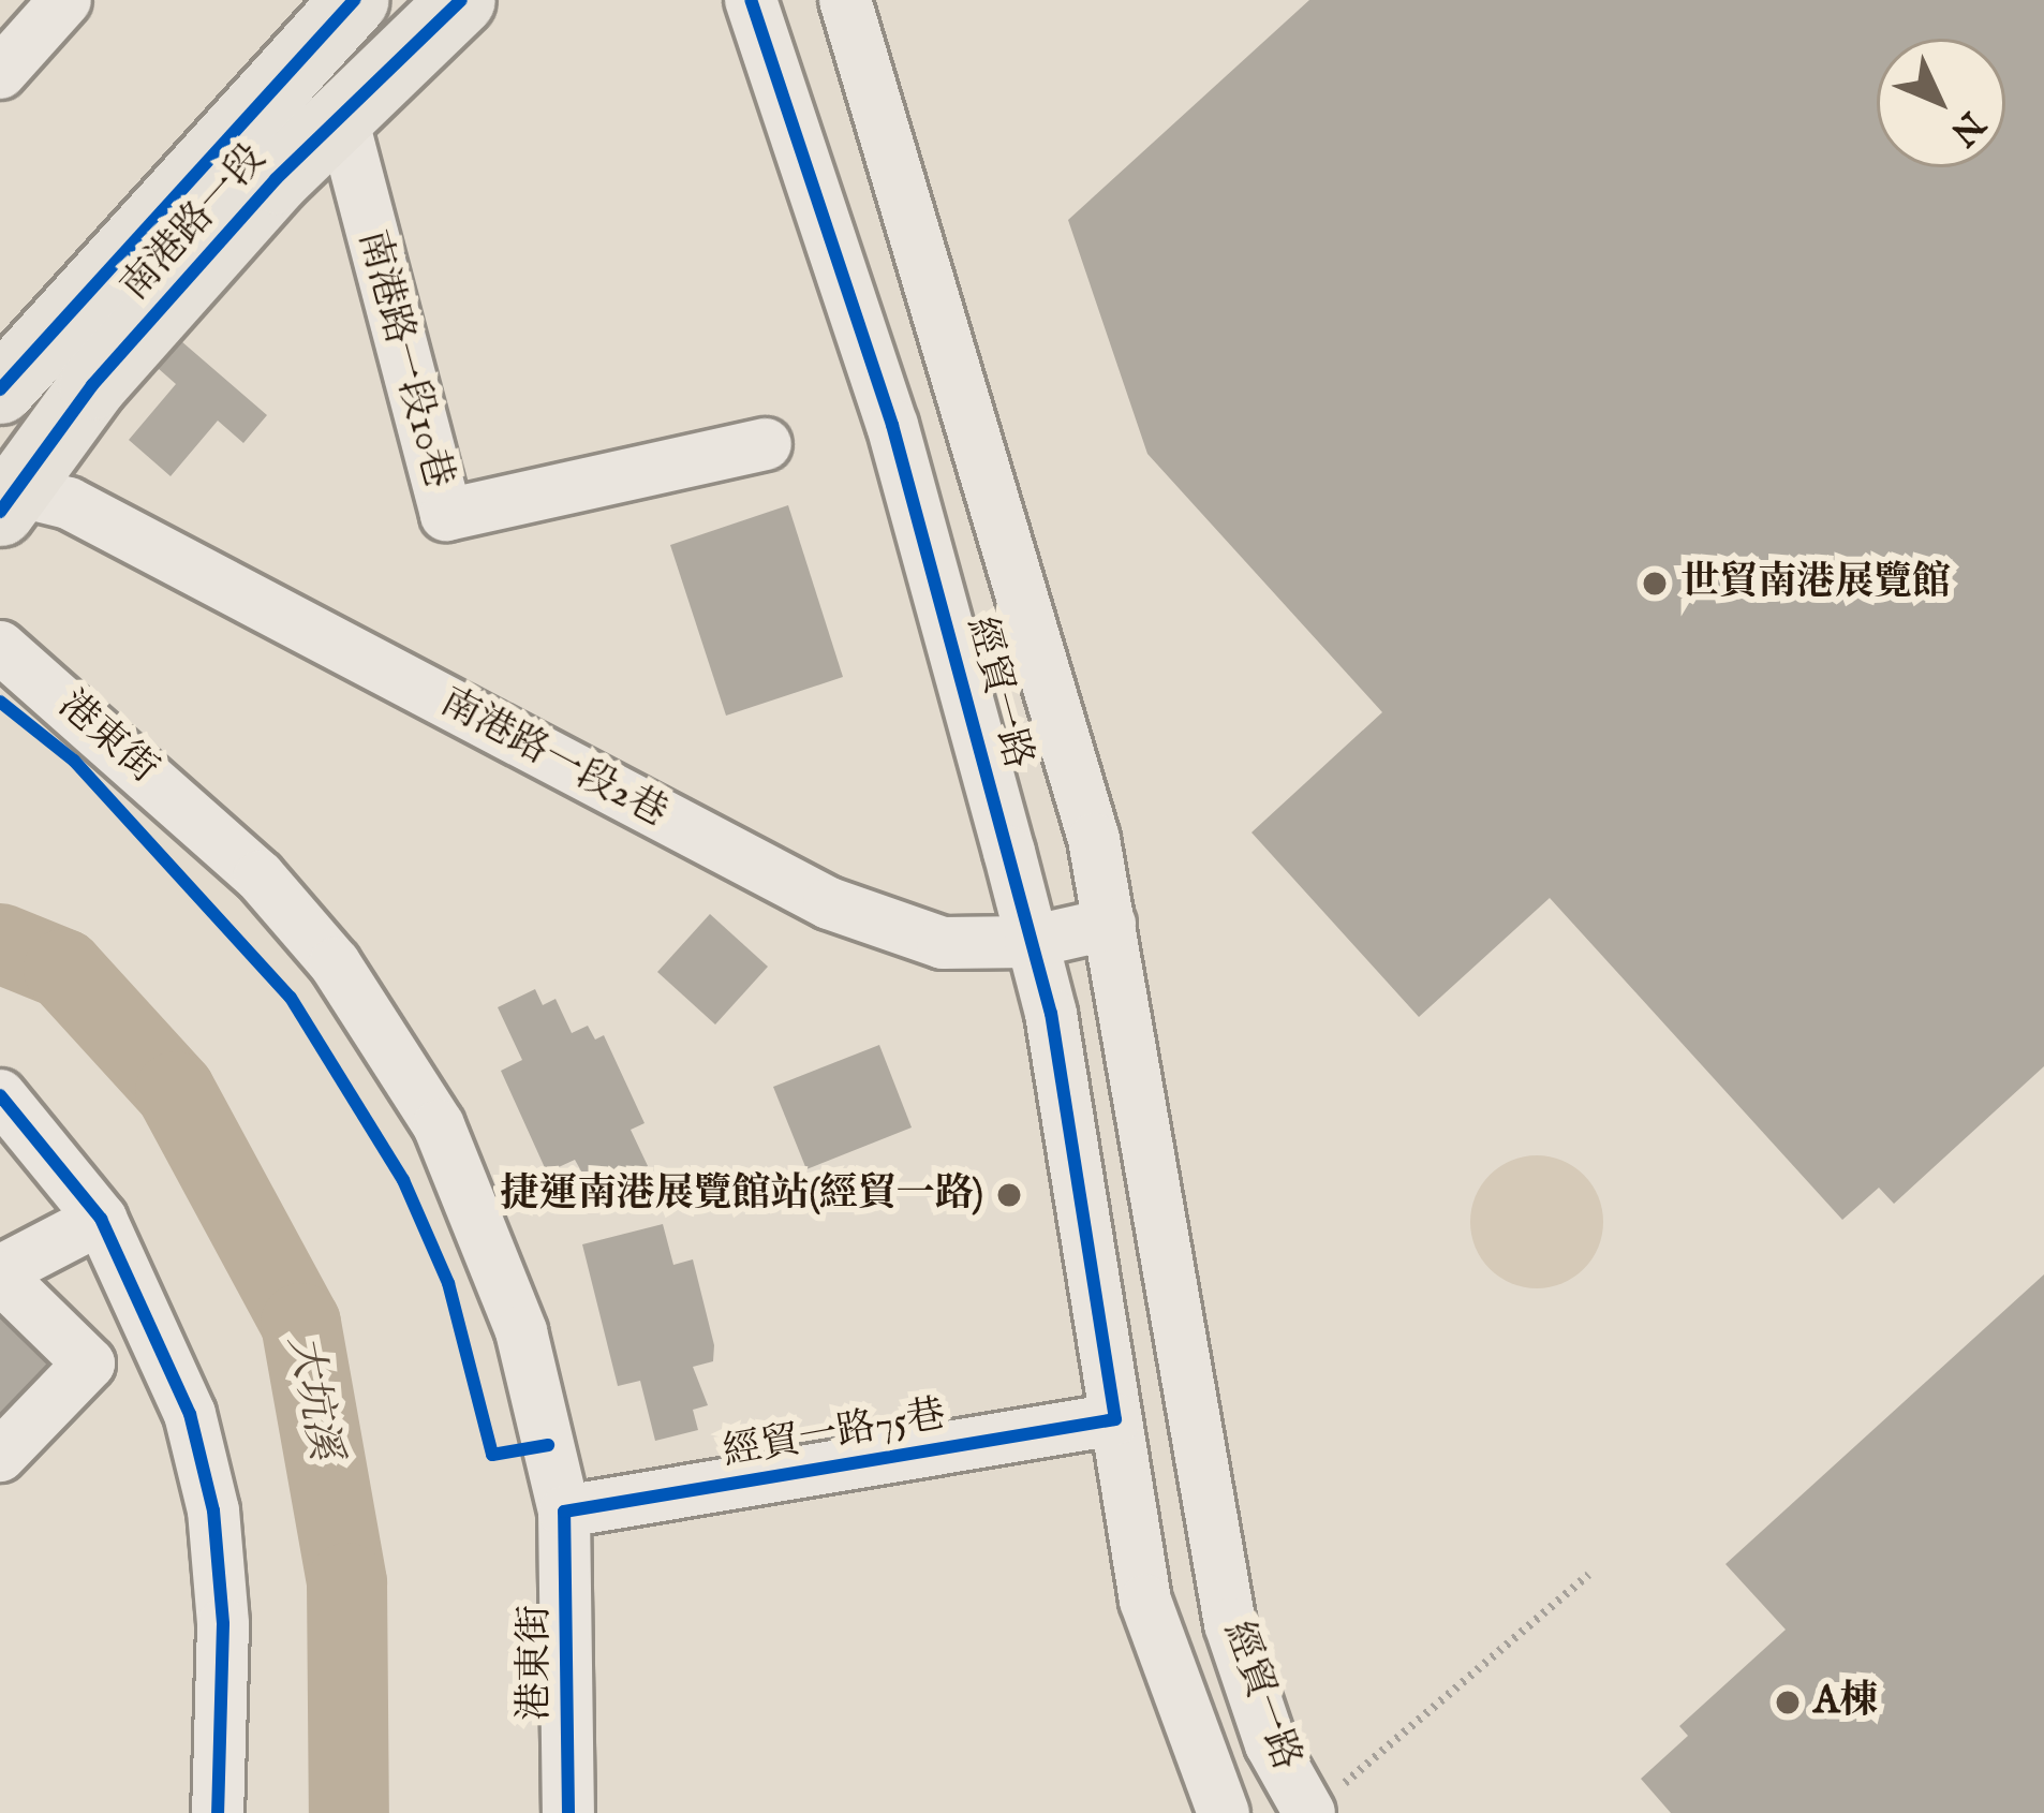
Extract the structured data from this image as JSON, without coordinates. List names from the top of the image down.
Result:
{
  "streets": {
    "main road": ["南港路一段"],
    "street": [
      "南港路一段10巷",
      "經貿一路",
      "港東街",
      "南港路一段2巷",
      "經貿一路75巷"
    ]
  },
  "crossings": [
    ["南港路一段", "南港路一段10巷"],
    ["南港路一段", "南港路一段2巷"],
    ["經貿一路", "南港路一段2巷"],
    ["經貿一路", "經貿一路75巷"],
    ["港東街", "經貿一路75巷"]
  ],
  "water": ["大坑溪"],
  "places": ["世貿南港展覽館", "捷運南港展覽館站(經貿一路)", "A棟"],
  "north": "bottom right"
}
